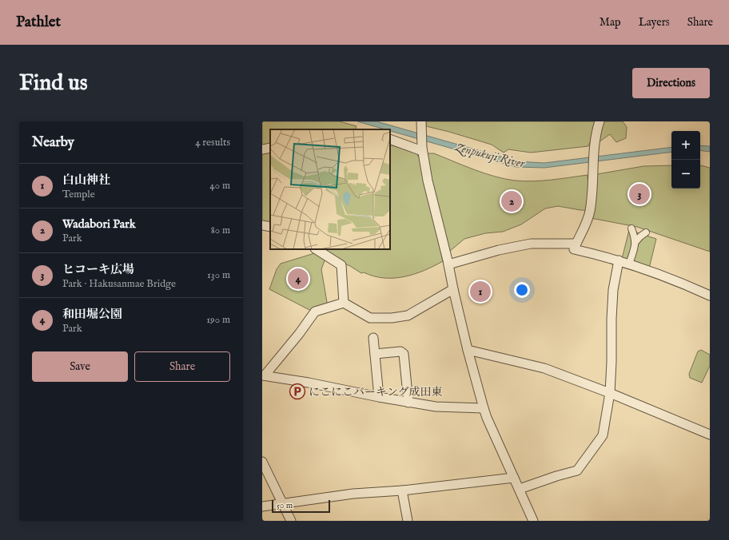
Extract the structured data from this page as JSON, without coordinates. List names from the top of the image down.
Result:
{
  "water": ["Zenpukuji River"],
  "places": {
    "parking": ["にこにこパーキング成田東"]
  },
  "scale_bar": "50 m",
  "page": {
    "header": "Pathlet",
    "nav": ["Map", "Layers", "Share"],
    "buttons": [
      "Directions",
      ["Save", "Share"]
    ],
    "title": "Find us",
    "heading": ["Nearby", "4 results"],
    "map_buttons": ["+", "−"],
    "list": [
      {
        "mark": "1",
        "name": "白山神社",
        "note": "Temple",
        "value": "40 m"
      },
      {
        "mark": "2",
        "name": "Wadabori Park",
        "note": "Park",
        "value": "80 m"
      },
      {
        "mark": "3",
        "name": "ヒコーキ広場",
        "note": "Park · Hakusanmae Bridge",
        "value": "130 m"
      },
      {
        "mark": "4",
        "name": "和田堀公園",
        "note": "Park",
        "value": "190 m"
      }
    ],
    "pins": [
      "3",
      "2",
      "4",
      "1"
    ],
    "scale": "50 m"
  }
}
